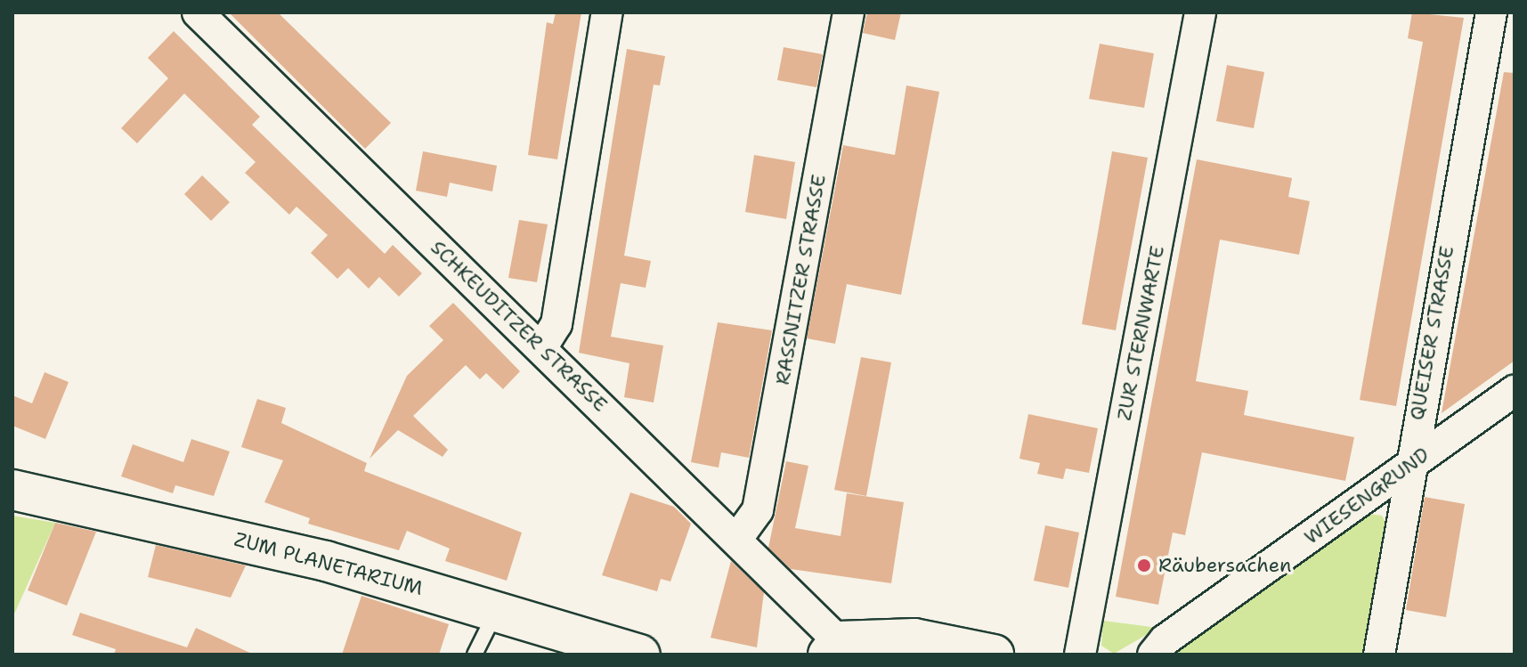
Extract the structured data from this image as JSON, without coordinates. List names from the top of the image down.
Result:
{
  "streets": {
    "street": [
      "RASSNITZER STRASSE",
      "SCHKEUDITZER STRASSE",
      "ZUR STERNWARTE",
      "QUEISER STRASSE",
      "WIESENGRUND",
      "ZUM PLANETARIUM"
    ]
  },
  "crossings": [
    ["RASSNITZER STRASSE", "SCHKEUDITZER STRASSE"],
    ["QUEISER STRASSE", "WIESENGRUND"]
  ],
  "places": ["Räubersachen"]
}
